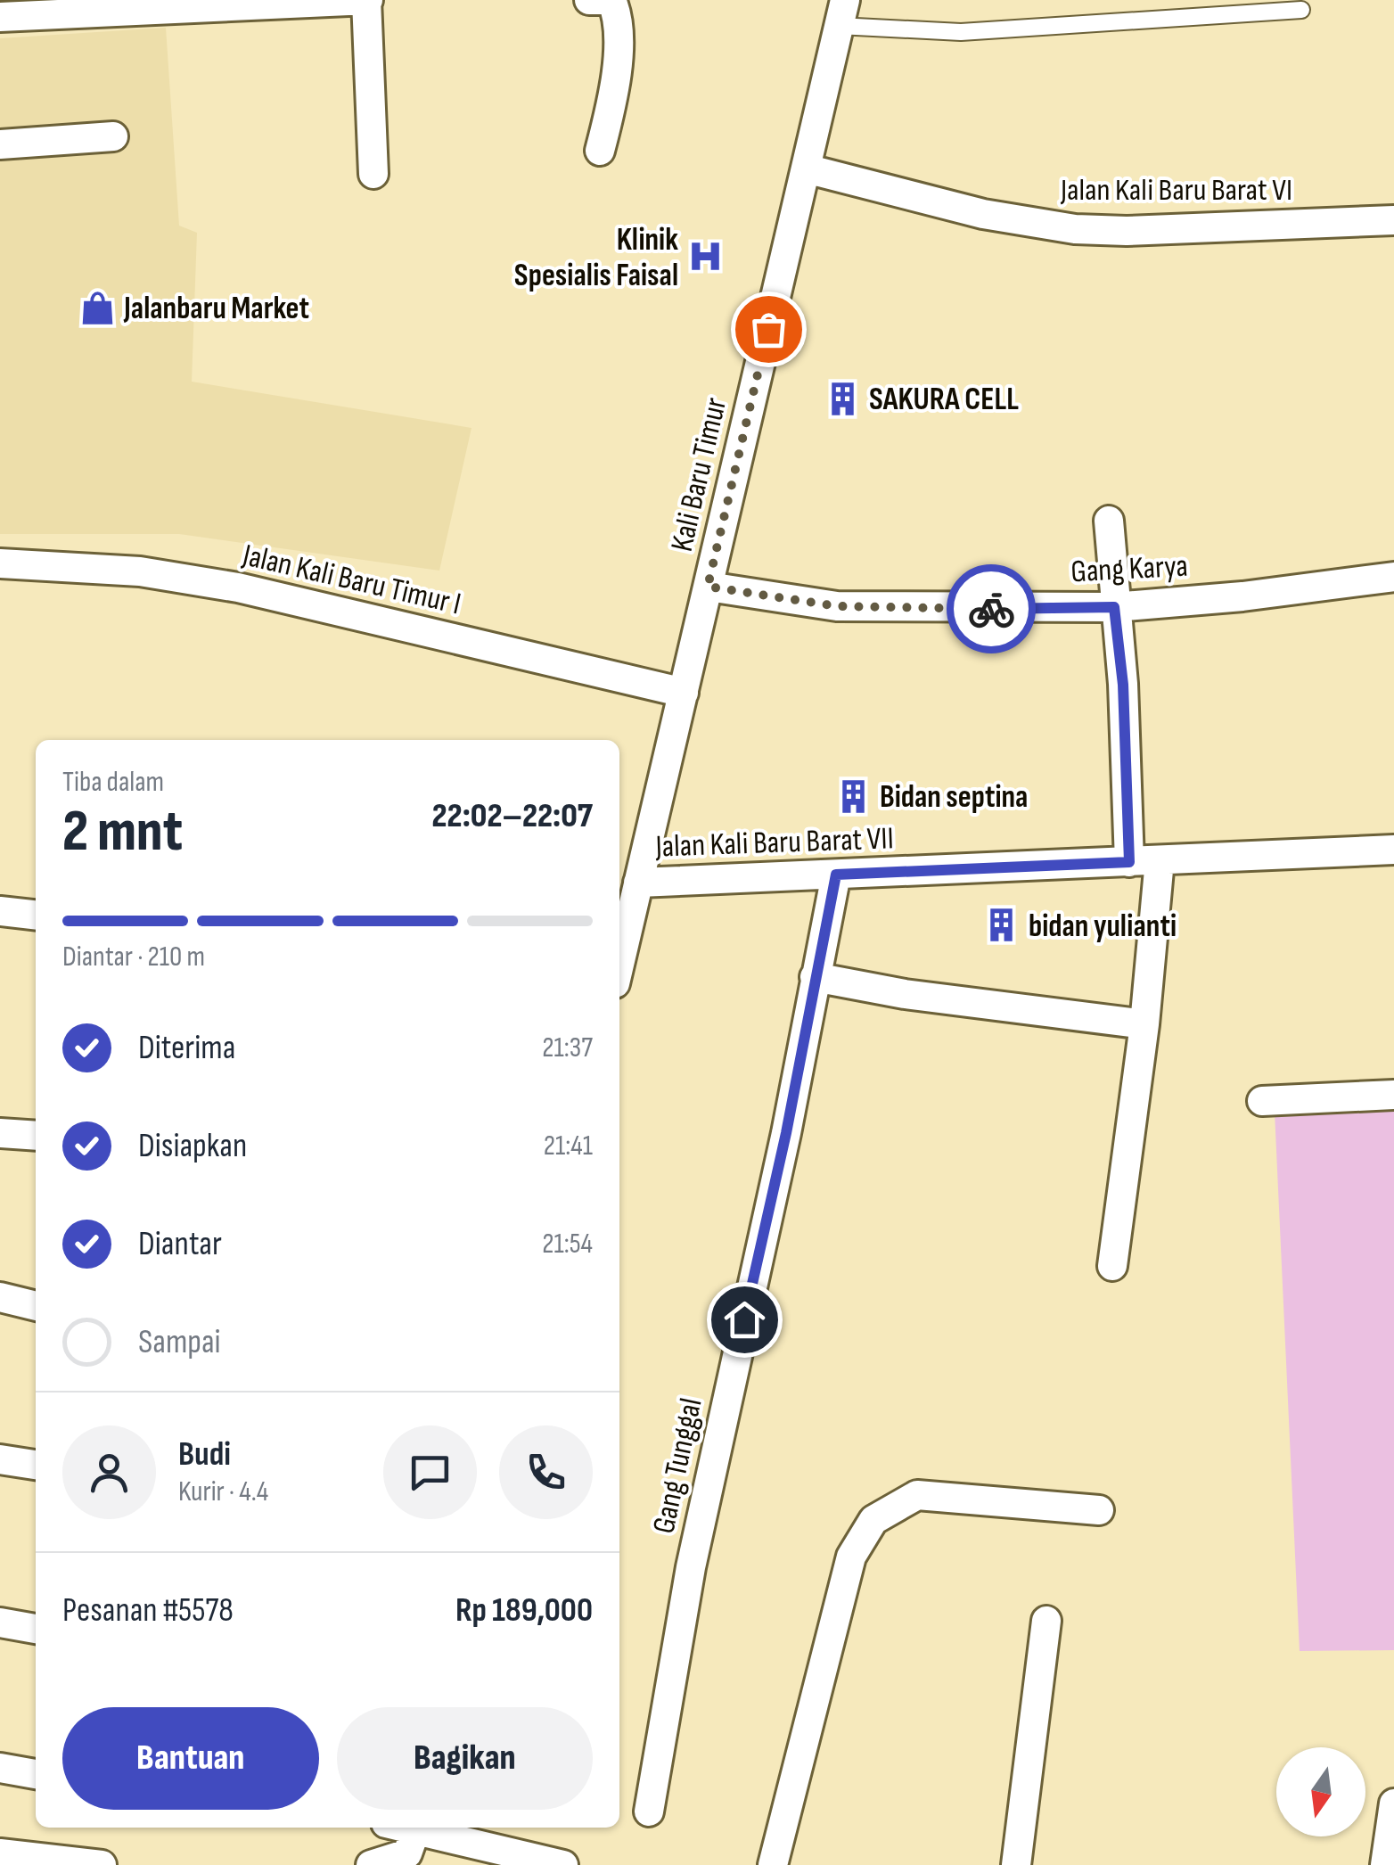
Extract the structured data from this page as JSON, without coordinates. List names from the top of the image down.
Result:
{
  "streets": {
    "street": [
      "Jalan Kali Baru Barat VI",
      "Kali Baru Timur",
      "Gang Karya",
      "Jalan Kali Baru Timur I",
      "Jalan Kali Baru Barat VII",
      "Gang Tunggal"
    ]
  },
  "crossings": [
    ["Jalan Kali Baru Barat VI", "Kali Baru Timur"],
    ["Kali Baru Timur", "Gang Karya"],
    ["Kali Baru Timur", "Jalan Kali Baru Timur I"],
    ["Kali Baru Timur", "Jalan Kali Baru Barat VII"],
    ["Jalan Kali Baru Timur I", "Jalan Kali Baru Barat VII"],
    ["Jalan Kali Baru Barat VII", "Gang Tunggal"]
  ],
  "places": {
    "hospital": ["Klinik Spesialis Faisal"],
    "shop": ["Jalanbaru Market"],
    "building": ["SAKURA CELL", "Bidan septina", "bidan yulianti"]
  },
  "north": "bottom",
  "page": {
    "heading": ["2 mnt", "Tiba dalam", "22:02–22:07"],
    "panel": [
      "Budi",
      "Kurir · 4.4",
      "Pesanan #5578",
      "Rp 189,000"
    ],
    "bar": "Diantar · 210 m",
    "list": [
      ["Diterima", "21:37"],
      ["Disiapkan", "21:41"],
      ["Diantar", "21:54"],
      "Sampai"
    ],
    "buttons": ["Bantuan", "Bagikan"]
  }
}
